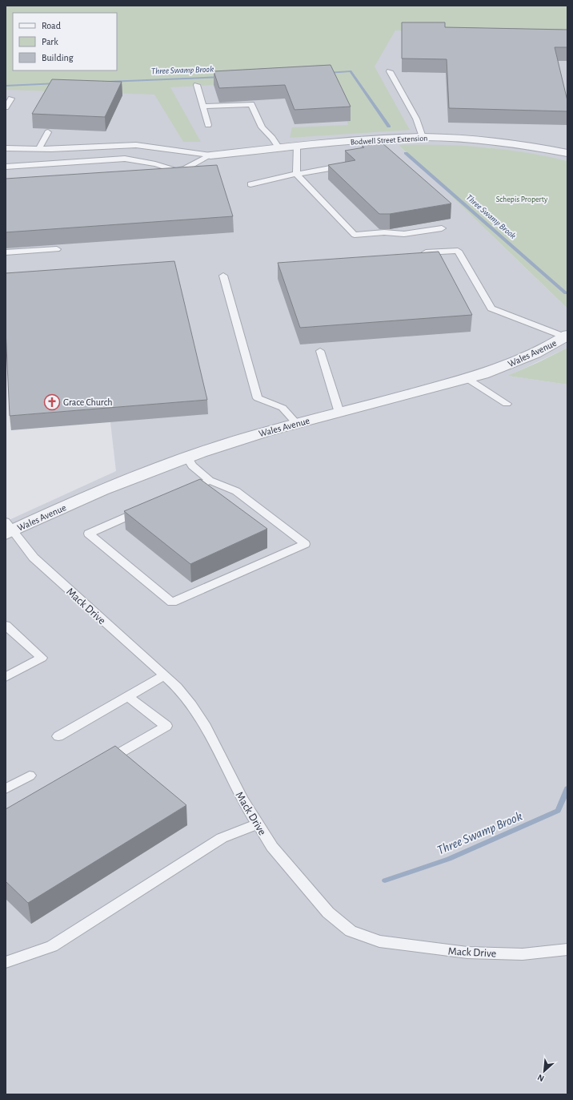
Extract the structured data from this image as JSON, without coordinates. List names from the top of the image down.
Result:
{
  "streets": {
    "street": ["Bodwell Street Extension", "Wales Avenue"],
    "lane": ["Mack Drive"]
  },
  "crossings": [
    ["Wales Avenue", "Mack Drive"]
  ],
  "water": ["Three Swamp Brook"],
  "parks": ["Schepis Property"],
  "places": {
    "church": ["Grace Church"]
  },
  "legend": ["Road", "Park", "Building"],
  "north": "bottom left"
}
